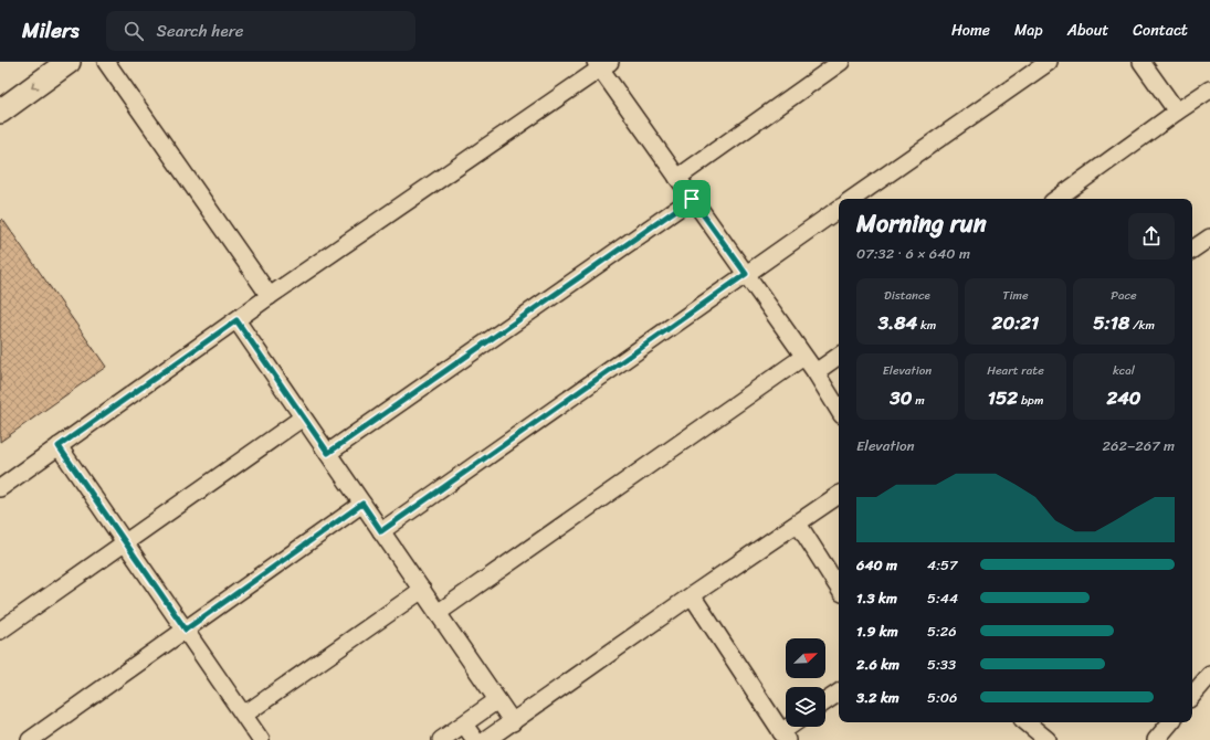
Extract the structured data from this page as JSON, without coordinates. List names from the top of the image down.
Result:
{
  "north": "top right",
  "page": {
    "header": "Milers",
    "search": "Search here",
    "nav": [
      "Home",
      "Map",
      "About",
      "Contact"
    ],
    "heading": ["Morning run", "07:32 · 6 × 640 m"],
    "stats": [
      ["Distance", "3.84 km"],
      ["Time", "20:21"],
      ["Pace", "5:18 /km"],
      ["Elevation", "30 m"],
      ["Heart rate", "152 bpm"],
      ["kcal", "240"]
    ],
    "chart": ["Elevation", "262–267 m"],
    "list": [
      {
        "name": "640 m",
        "note": "4:57"
      },
      {
        "name": "1.3 km",
        "note": "5:44"
      },
      {
        "name": "1.9 km",
        "note": "5:26"
      },
      {
        "name": "2.6 km",
        "note": "5:33"
      },
      {
        "name": "3.2 km",
        "note": "5:06"
      }
    ]
  }
}
